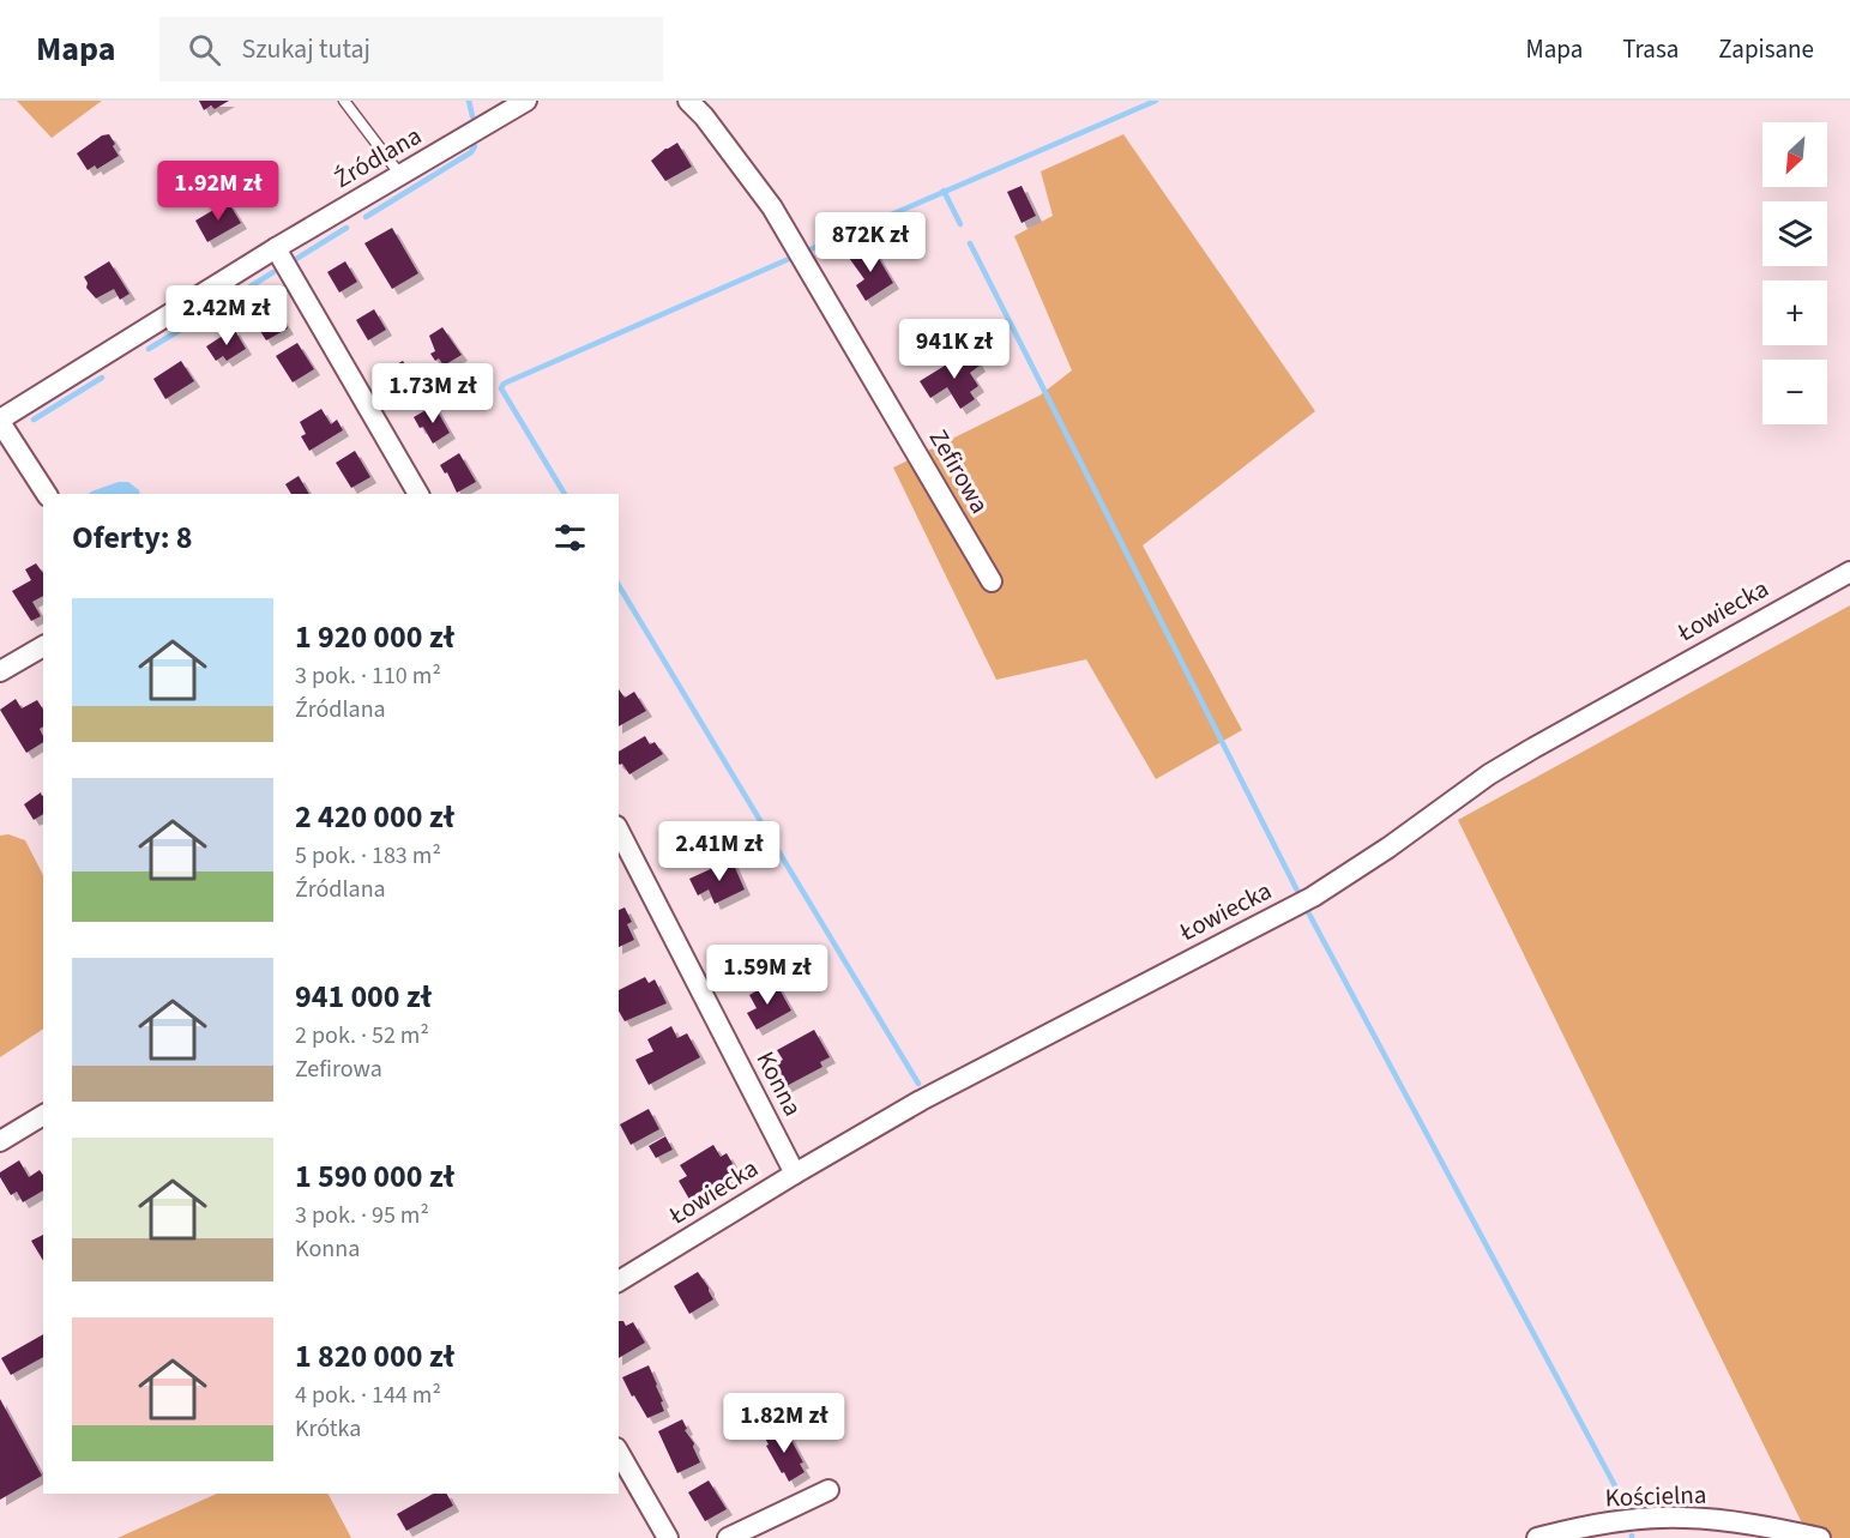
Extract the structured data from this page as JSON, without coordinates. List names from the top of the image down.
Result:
{
  "streets": {
    "street": [
      "Źródlana",
      "Zefirowa",
      "Łowiecka",
      "Konna",
      "Kościelna"
    ]
  },
  "crossings": [
    ["Łowiecka", "Konna"]
  ],
  "north": "bottom left",
  "page": {
    "header": "Mapa",
    "search": "Szukaj tutaj",
    "nav": ["Mapa", "Trasa", "Zapisane"],
    "map_buttons": ["+", "−"],
    "price": [
      "1.92M zł",
      "872K zł",
      "2.42M zł",
      "941K zł",
      "1.73M zł",
      "2.41M zł",
      "1.59M zł",
      "1.82M zł"
    ],
    "heading": "Oferty: 8",
    "list": [
      {
        "name": "1 920 000 zł",
        "note": "3 pok. · 110 m² · Źródlana"
      },
      {
        "name": "2 420 000 zł",
        "note": "5 pok. · 183 m² · Źródlana"
      },
      {
        "name": "941 000 zł",
        "note": "2 pok. · 52 m² · Zefirowa"
      },
      {
        "name": "1 590 000 zł",
        "note": "3 pok. · 95 m² · Konna"
      },
      {
        "name": "1 820 000 zł",
        "note": "4 pok. · 144 m² · Krótka"
      }
    ]
  }
}
